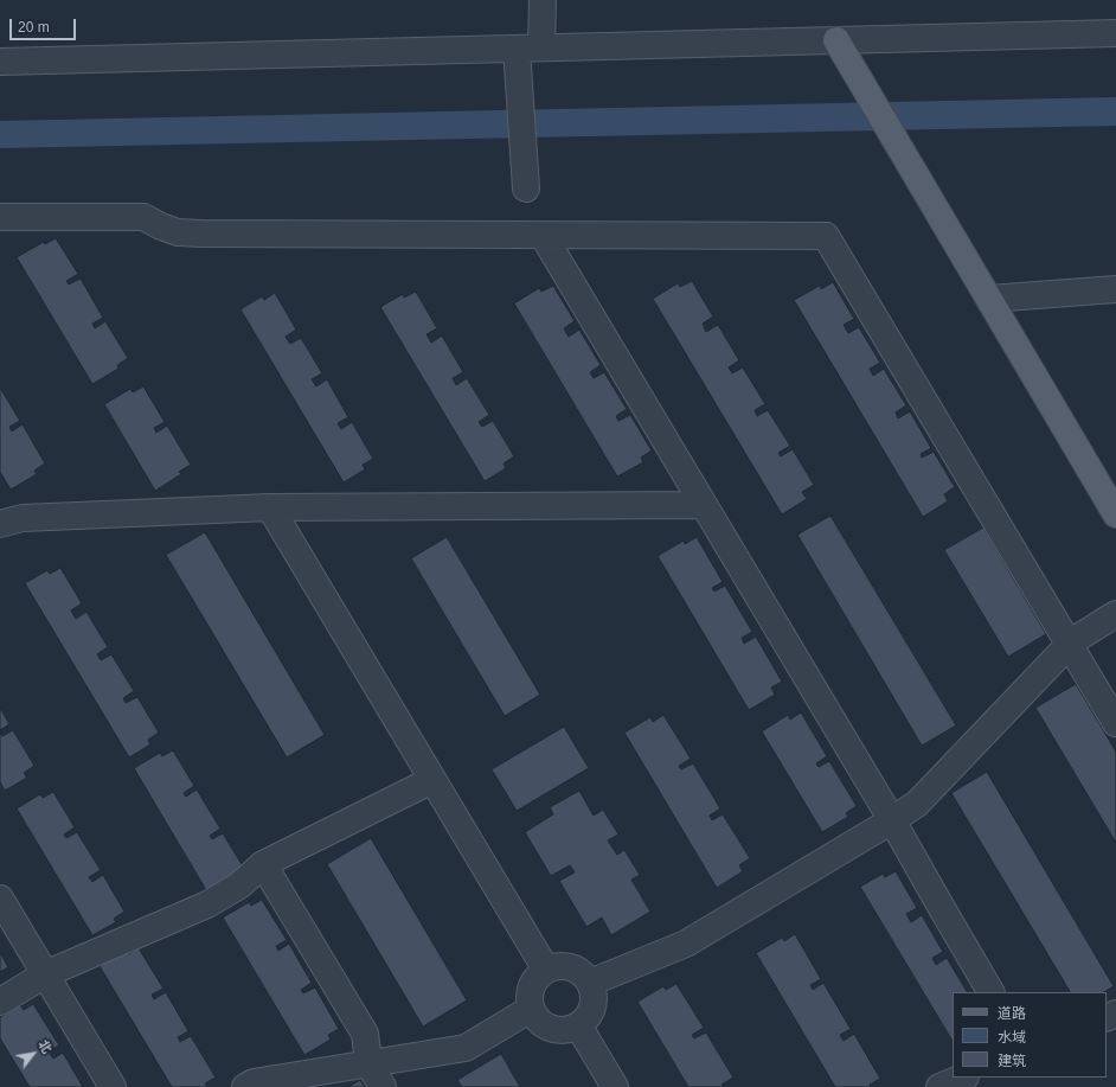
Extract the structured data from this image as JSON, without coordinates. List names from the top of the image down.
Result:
{
  "legend": ["道路", "水域", "建筑"],
  "scale_bar": "20 m",
  "north": "top right"
}
